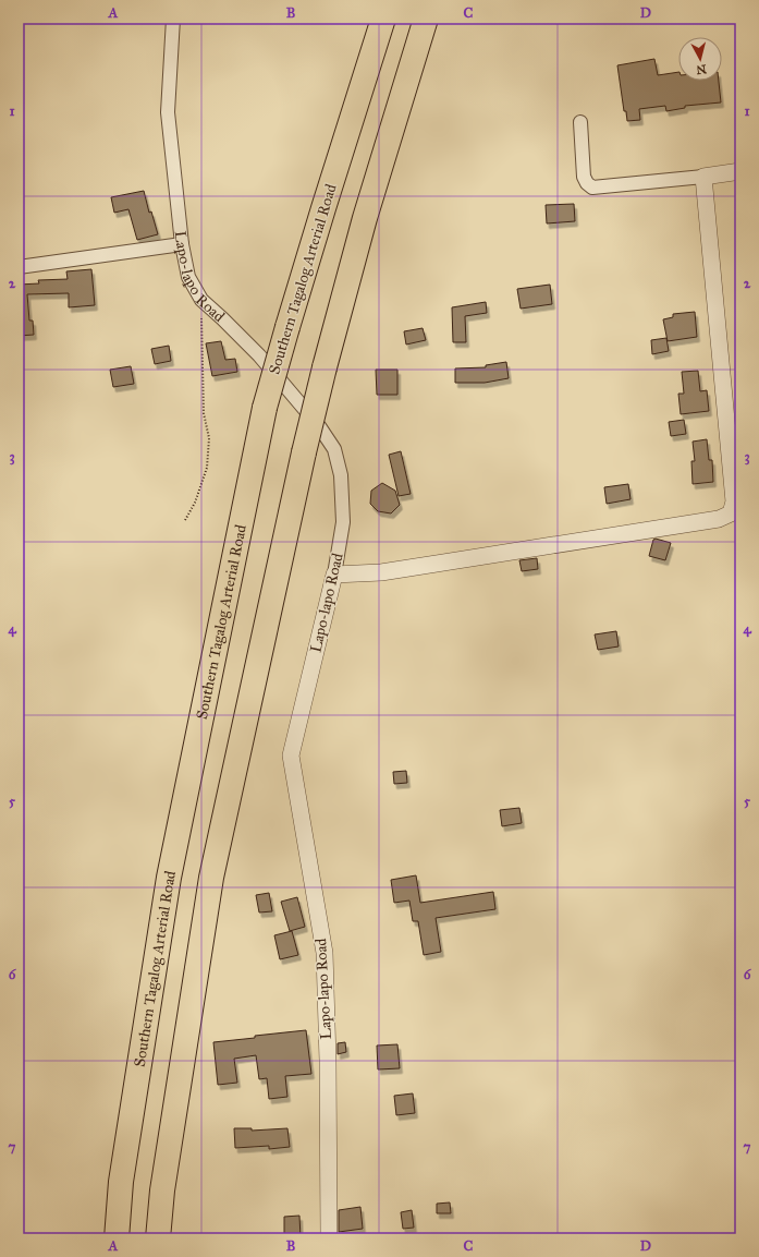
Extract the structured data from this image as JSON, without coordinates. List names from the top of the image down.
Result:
{
  "streets": {
    "highway": ["Southern Tagalog Arterial Road"],
    "street": ["Lapo-lapo Road"]
  },
  "north": "bottom",
  "grid": {
    "columns": [
      "A",
      "B",
      "C",
      "D"
    ],
    "rows": [
      "1",
      "2",
      "3",
      "4",
      "5",
      "6",
      "7"
    ]
  }
}
